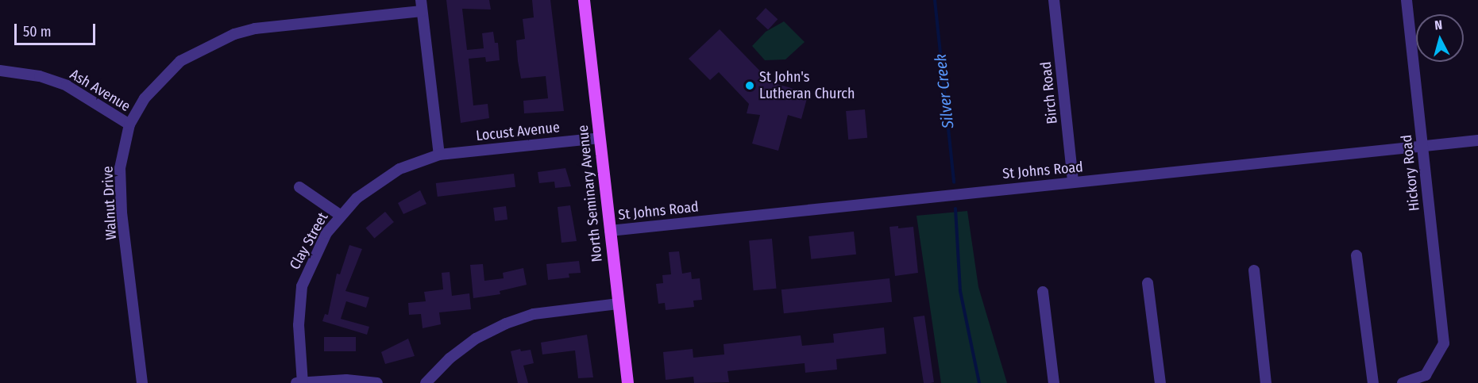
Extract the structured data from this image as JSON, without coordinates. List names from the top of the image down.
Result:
{
  "streets": {
    "main road": ["North Seminary Avenue"],
    "street": [
      "Ash Avenue",
      "Birch Road",
      "Locust Avenue",
      "St Johns Road",
      "Hickory Road",
      "Walnut Drive",
      "Clay Street"
    ]
  },
  "crossings": [
    ["Ash Avenue", "Walnut Drive"],
    ["Birch Road", "St Johns Road"],
    ["Locust Avenue", "North Seminary Avenue"],
    ["Locust Avenue", "Clay Street"],
    ["St Johns Road", "Hickory Road"],
    ["St Johns Road", "North Seminary Avenue"]
  ],
  "water": ["Silver Creek"],
  "places": ["St John's Lutheran Church"],
  "scale_bar": "50 m",
  "north": "top"
}
